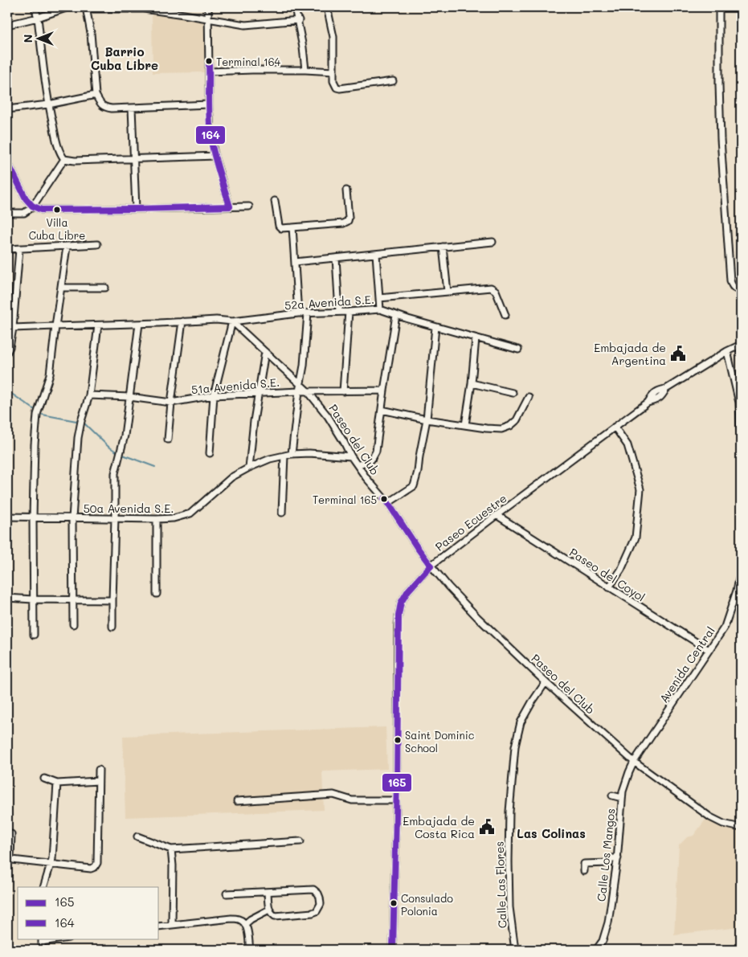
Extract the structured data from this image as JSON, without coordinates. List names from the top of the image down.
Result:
{
  "streets": {
    "street": [
      "52a Avenida S.E.",
      "51a Avenida S.E.",
      "Paseo del Club",
      "50a Avenida S.E.",
      "Paseo Ecuestre",
      "Paseo del Coyol",
      "Avenida Central",
      "Calle Los Mangos",
      "Calle Las Flores"
    ]
  },
  "crossings": [
    ["52a Avenida S.E.", "Paseo del Club"],
    ["51a Avenida S.E.", "Paseo del Club"],
    ["Paseo del Club", "50a Avenida S.E."],
    ["Paseo del Club", "Paseo Ecuestre"],
    ["Paseo del Club", "Avenida Central"],
    ["Paseo del Club", "Calle Los Mangos"],
    ["Paseo del Club", "Calle Las Flores"],
    ["Paseo Ecuestre", "Paseo del Coyol"],
    ["Paseo del Coyol", "Avenida Central"],
    ["Avenida Central", "Calle Los Mangos"]
  ],
  "districts": ["Barrio Cuba Libre", "Las Colinas"],
  "places": {
    "other": [
      "Terminal 164",
      "Villa Cuba Libre",
      "Terminal 165",
      "Saint Dominic School",
      "Consulado Polonia"
    ],
    "public building": ["Embajada de Argentina", "Embajada de Costa Rica"]
  },
  "lines": ["transit line 164", "transit line 165"],
  "legend": ["165", "164"],
  "north": "left"
}
